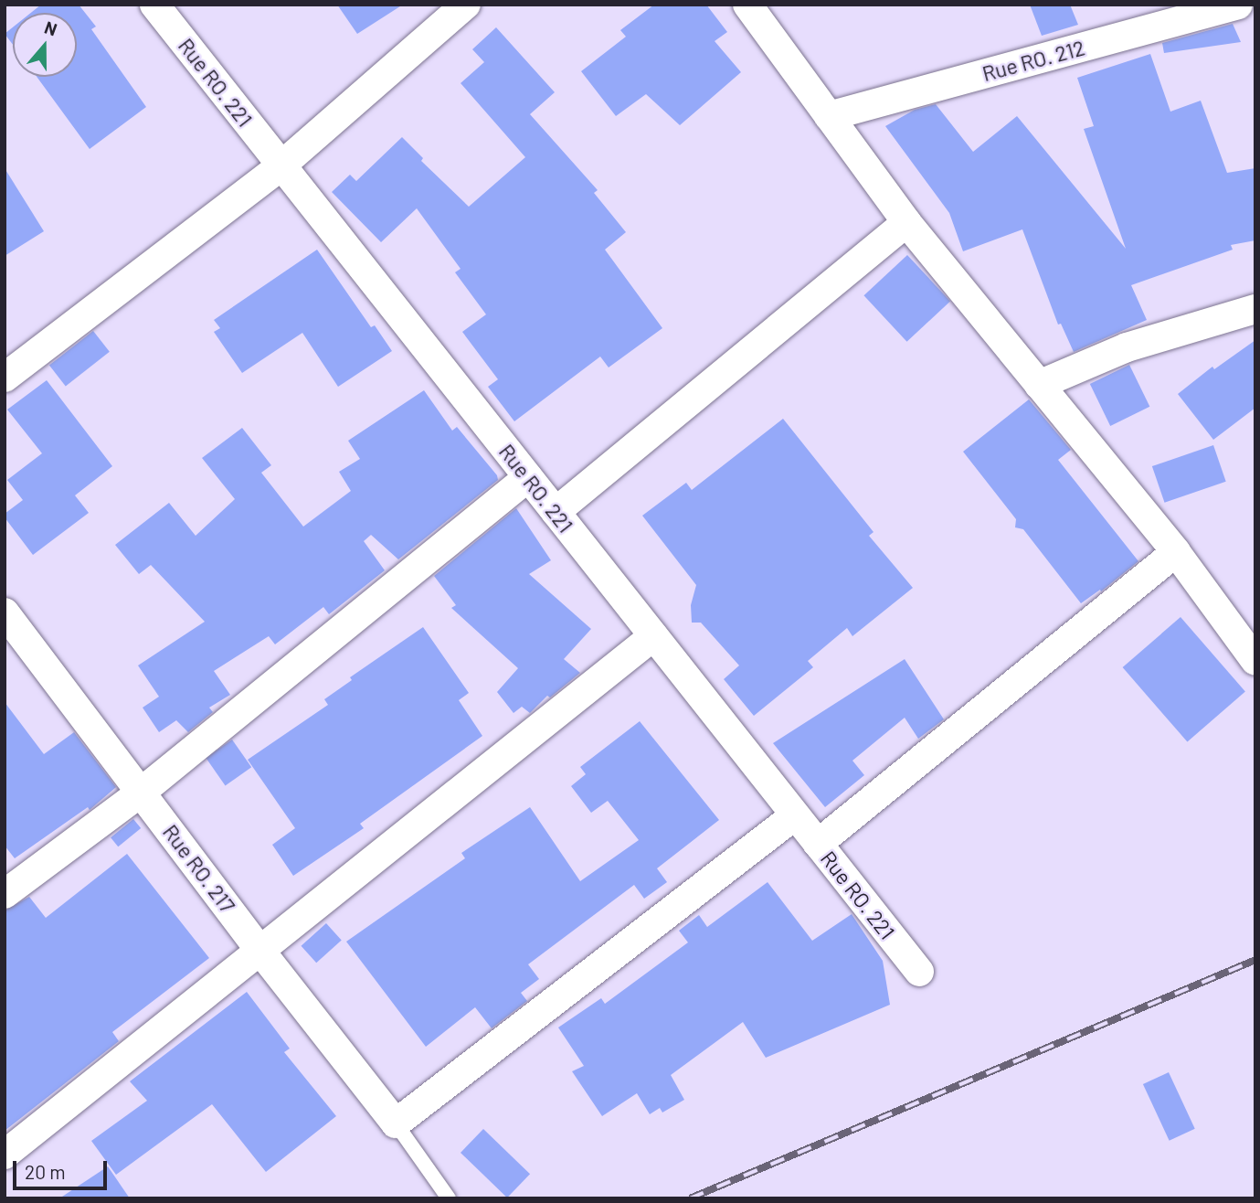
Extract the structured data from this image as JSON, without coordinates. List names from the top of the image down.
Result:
{
  "streets": {
    "street": ["Rue RO. 212", "Rue RO. 221", "Rue RO. 217"]
  },
  "scale_bar": "20 m",
  "north": "top"
}
